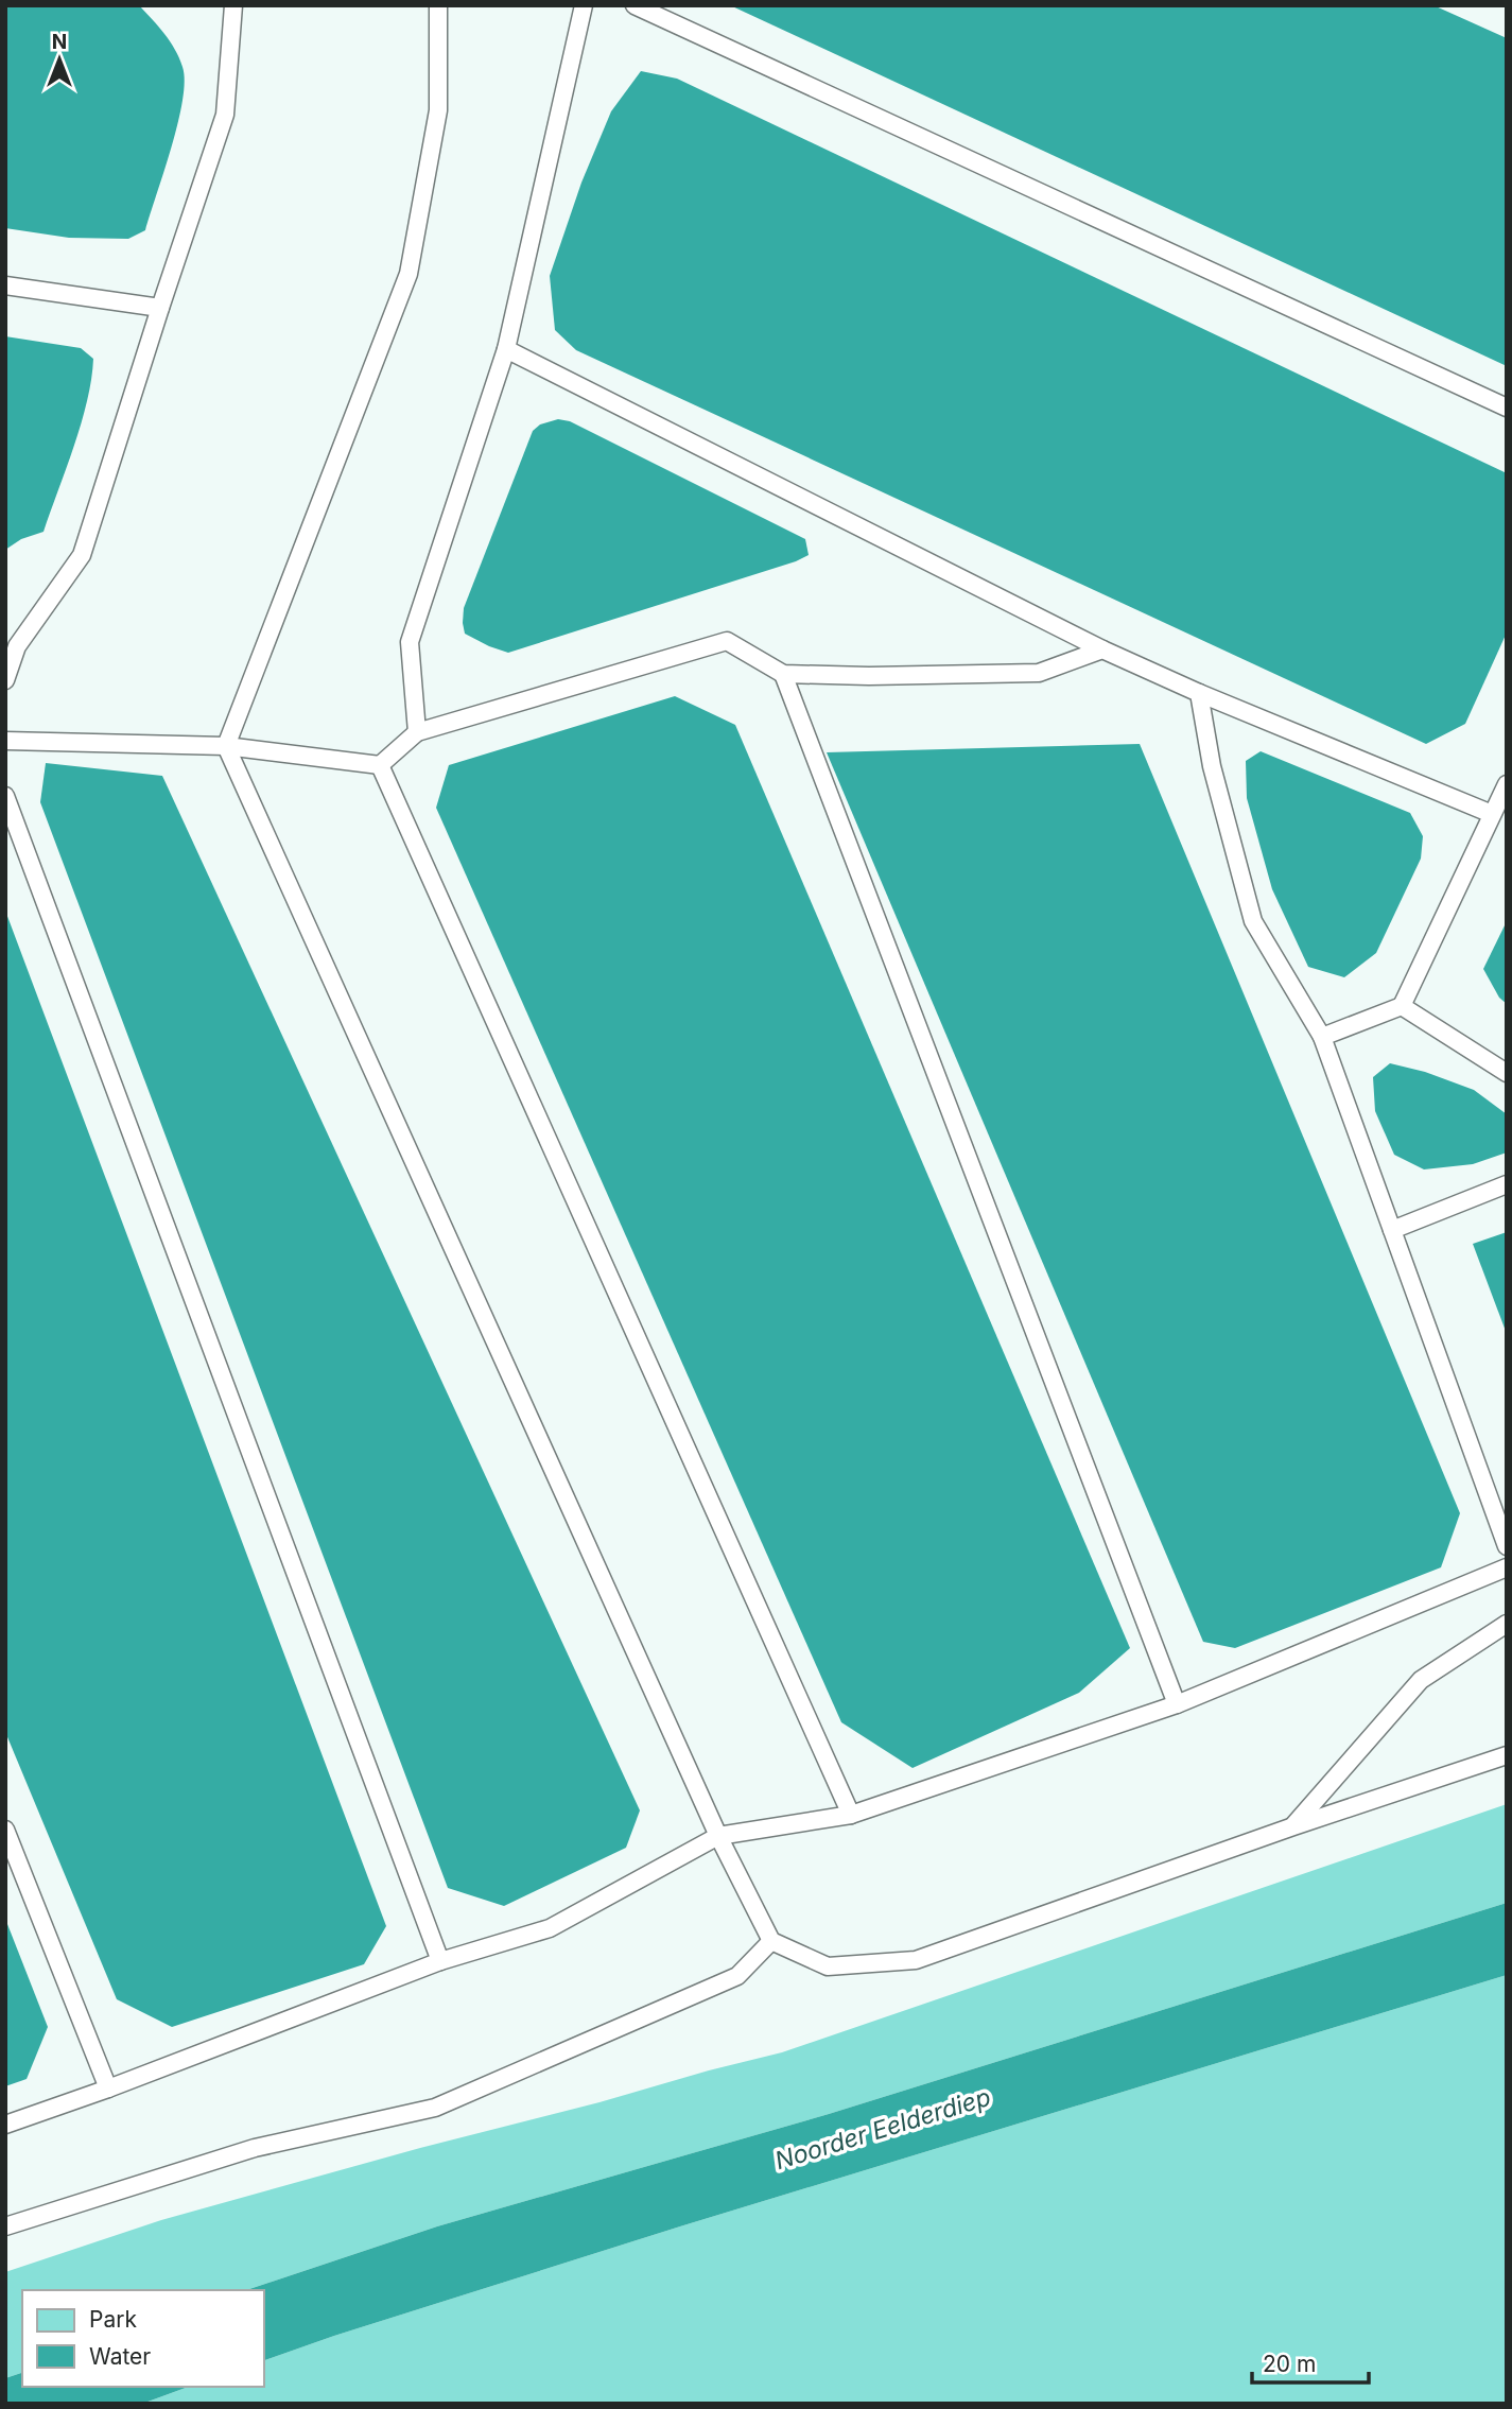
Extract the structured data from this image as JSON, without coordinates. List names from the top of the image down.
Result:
{
  "water": ["Noorder Eelderdiep"],
  "legend": ["Park", "Water"],
  "scale_bar": "20 m",
  "north": "top"
}
